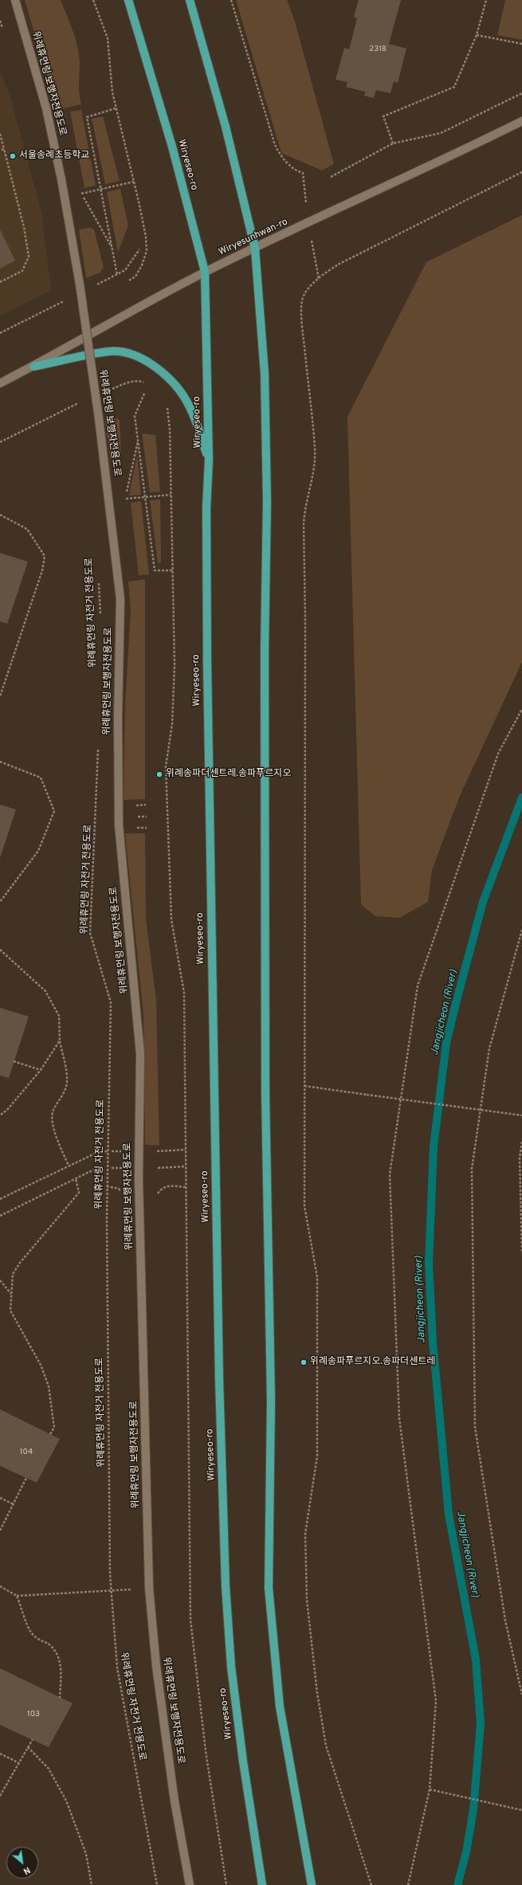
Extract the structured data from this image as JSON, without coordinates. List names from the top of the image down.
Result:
{
  "streets": {
    "main road": ["Wiryeseo-ro"],
    "street": ["위례휴먼링 보행자전용도로", "Wiryesunhwan-ro"],
    "path": ["위례휴먼링 자전거 전용도로"]
  },
  "crossings": [
    ["Wiryeseo-ro", "Wiryesunhwan-ro"]
  ],
  "water": ["Jangjicheon (River)"],
  "places": ["서울송례초등학교", "위례송파더센트레.송파푸르지오", "위례송파푸르지오.송파더센트레"],
  "house_numbers": ["2318", "104", "103"],
  "north": "bottom right"
}
